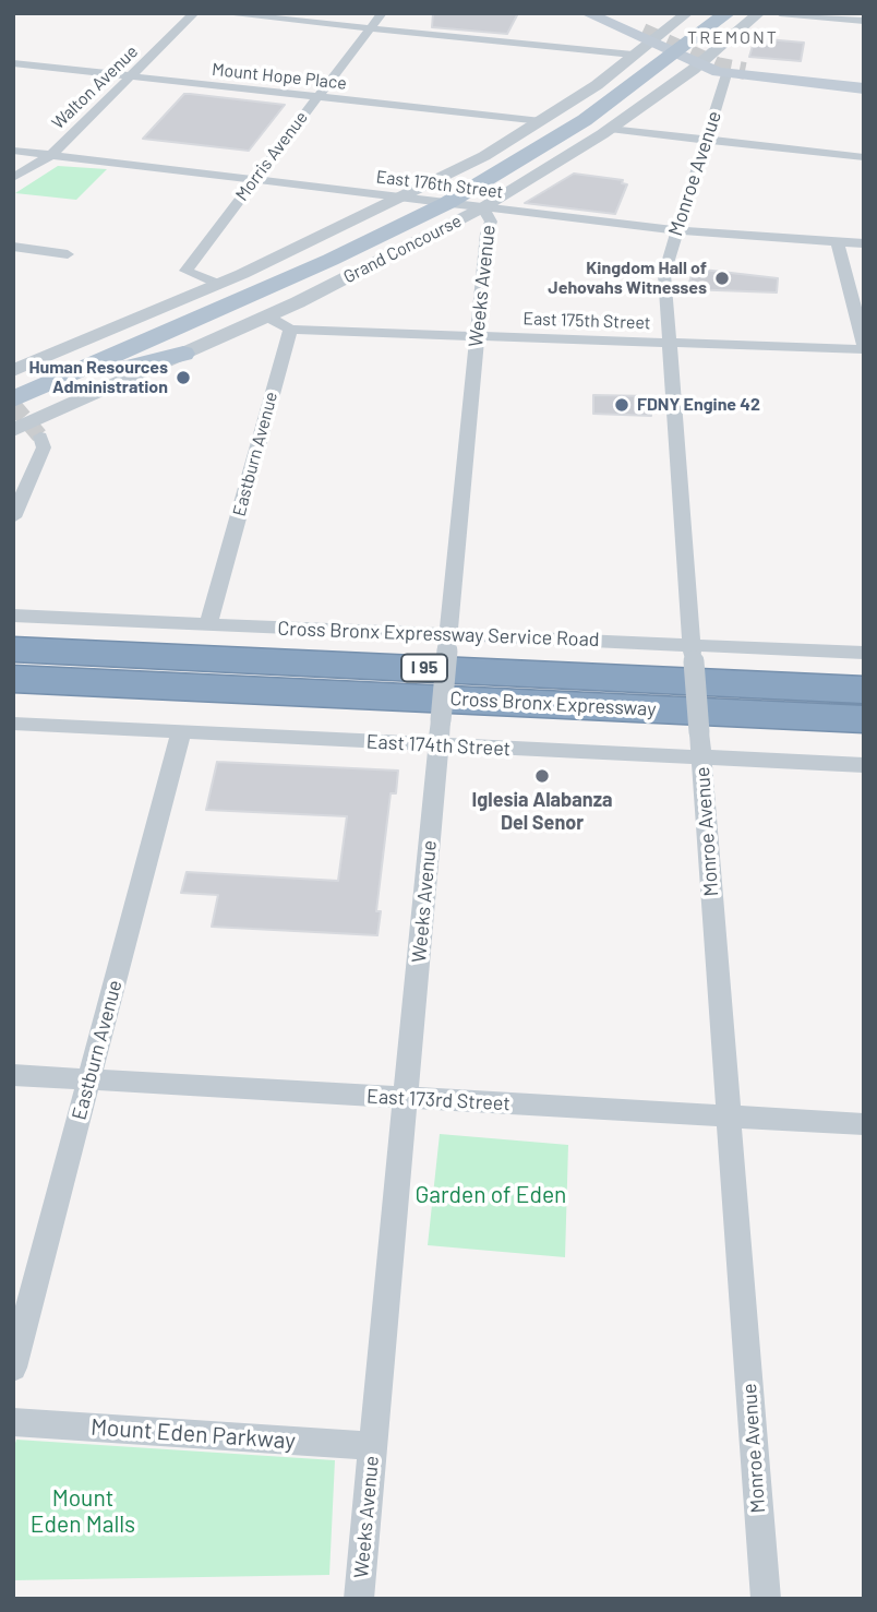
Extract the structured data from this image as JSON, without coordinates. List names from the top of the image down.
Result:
{
  "streets": {
    "highway": ["I 95", "Cross Bronx Expressway"],
    "main road": ["Grand Concourse"],
    "street": [
      "Mount Hope Place",
      "Walton Avenue",
      "Morris Avenue",
      "Monroe Avenue",
      "East 176th Street",
      "Weeks Avenue",
      "East 175th Street",
      "Eastburn Avenue",
      "Cross Bronx Expressway Service Road",
      "East 174th Street",
      "East 173rd Street",
      "Mount Eden Parkway"
    ]
  },
  "crossings": [
    ["Mount Hope Place", "Walton Avenue"],
    ["Mount Hope Place", "Morris Avenue"],
    ["Walton Avenue", "East 176th Street"],
    ["Morris Avenue", "East 176th Street"],
    ["Monroe Avenue", "East 176th Street"],
    ["Monroe Avenue", "East 175th Street"],
    ["Monroe Avenue", "Cross Bronx Expressway Service Road"],
    ["Monroe Avenue", "East 174th Street"],
    ["Monroe Avenue", "East 173rd Street"],
    ["East 176th Street", "Grand Concourse"],
    ["East 176th Street", "Weeks Avenue"],
    ["Grand Concourse", "Weeks Avenue"],
    ["Grand Concourse", "East 175th Street"],
    ["Weeks Avenue", "East 175th Street"],
    ["Weeks Avenue", "Cross Bronx Expressway Service Road"],
    ["Weeks Avenue", "East 174th Street"],
    ["Weeks Avenue", "East 173rd Street"],
    ["Weeks Avenue", "Mount Eden Parkway"],
    ["East 175th Street", "Eastburn Avenue"],
    ["Eastburn Avenue", "Cross Bronx Expressway Service Road"],
    ["Eastburn Avenue", "East 174th Street"],
    ["Eastburn Avenue", "East 173rd Street"]
  ],
  "districts": ["TREMONT"],
  "parks": ["Garden of Eden", "Mount Eden Malls"],
  "places": [
    "Kingdom Hall of Jehovahs Witnesses",
    "Human Resources Administration",
    "FDNY Engine 42",
    "Iglesia Alabanza Del Senor"
  ]
}
